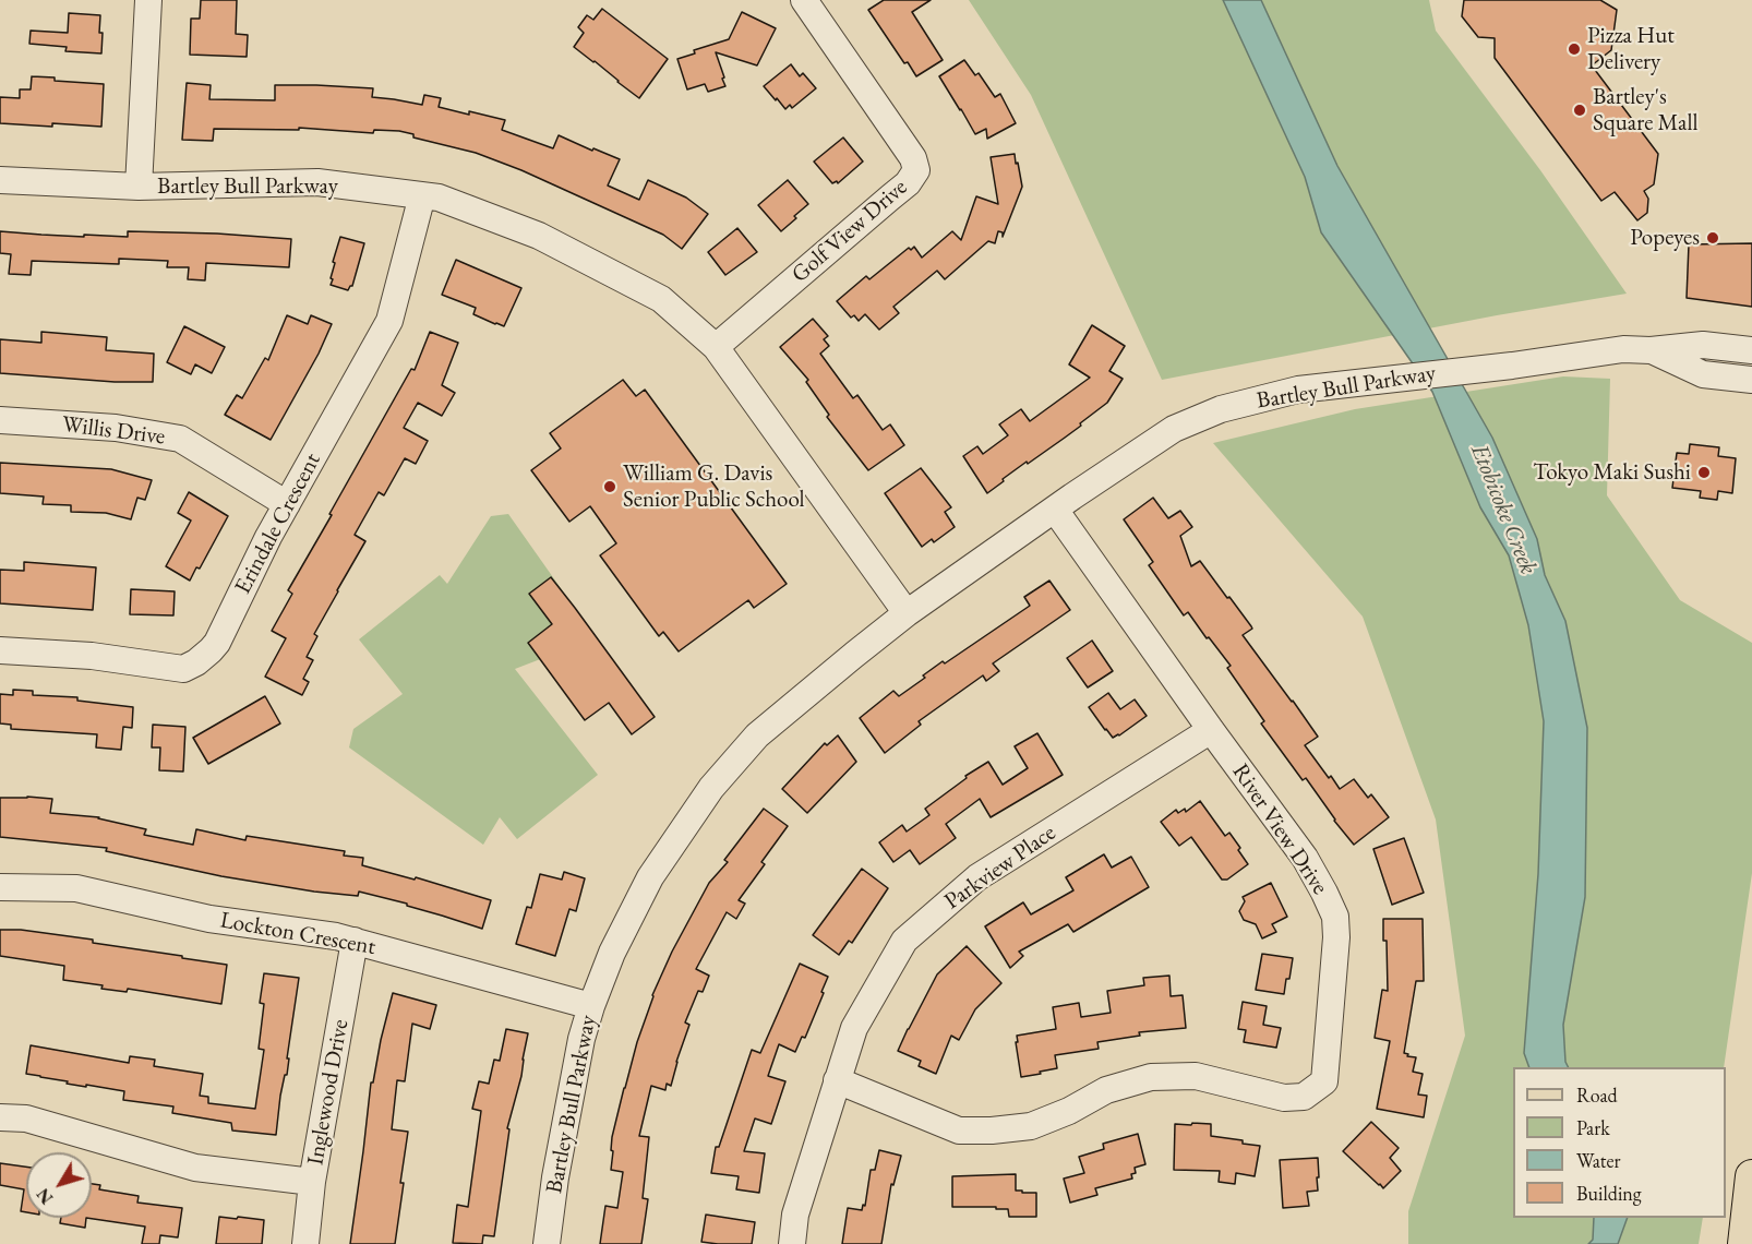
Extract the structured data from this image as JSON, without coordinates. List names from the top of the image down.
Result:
{
  "streets": {
    "street": [
      "Bartley Bull Parkway",
      "Golf View Drive",
      "Willis Drive",
      "Erindale Crescent",
      "River View Drive",
      "Parkview Place",
      "Lockton Crescent",
      "Inglewood Drive"
    ]
  },
  "crossings": [
    ["Bartley Bull Parkway", "Golf View Drive"],
    ["Bartley Bull Parkway", "Erindale Crescent"],
    ["Bartley Bull Parkway", "River View Drive"],
    ["Bartley Bull Parkway", "Lockton Crescent"],
    ["Willis Drive", "Erindale Crescent"],
    ["River View Drive", "Parkview Place"],
    ["Lockton Crescent", "Inglewood Drive"]
  ],
  "water": ["Etobicoke Creek"],
  "places": [
    "Pizza Hut Delivery",
    "Bartley's Square Mall",
    "Popeyes",
    "Tokyo Maki Sushi",
    "William G. Davis Senior Public School"
  ],
  "legend": [
    "Road",
    "Park",
    "Water",
    "Building"
  ],
  "north": "bottom left"
}
